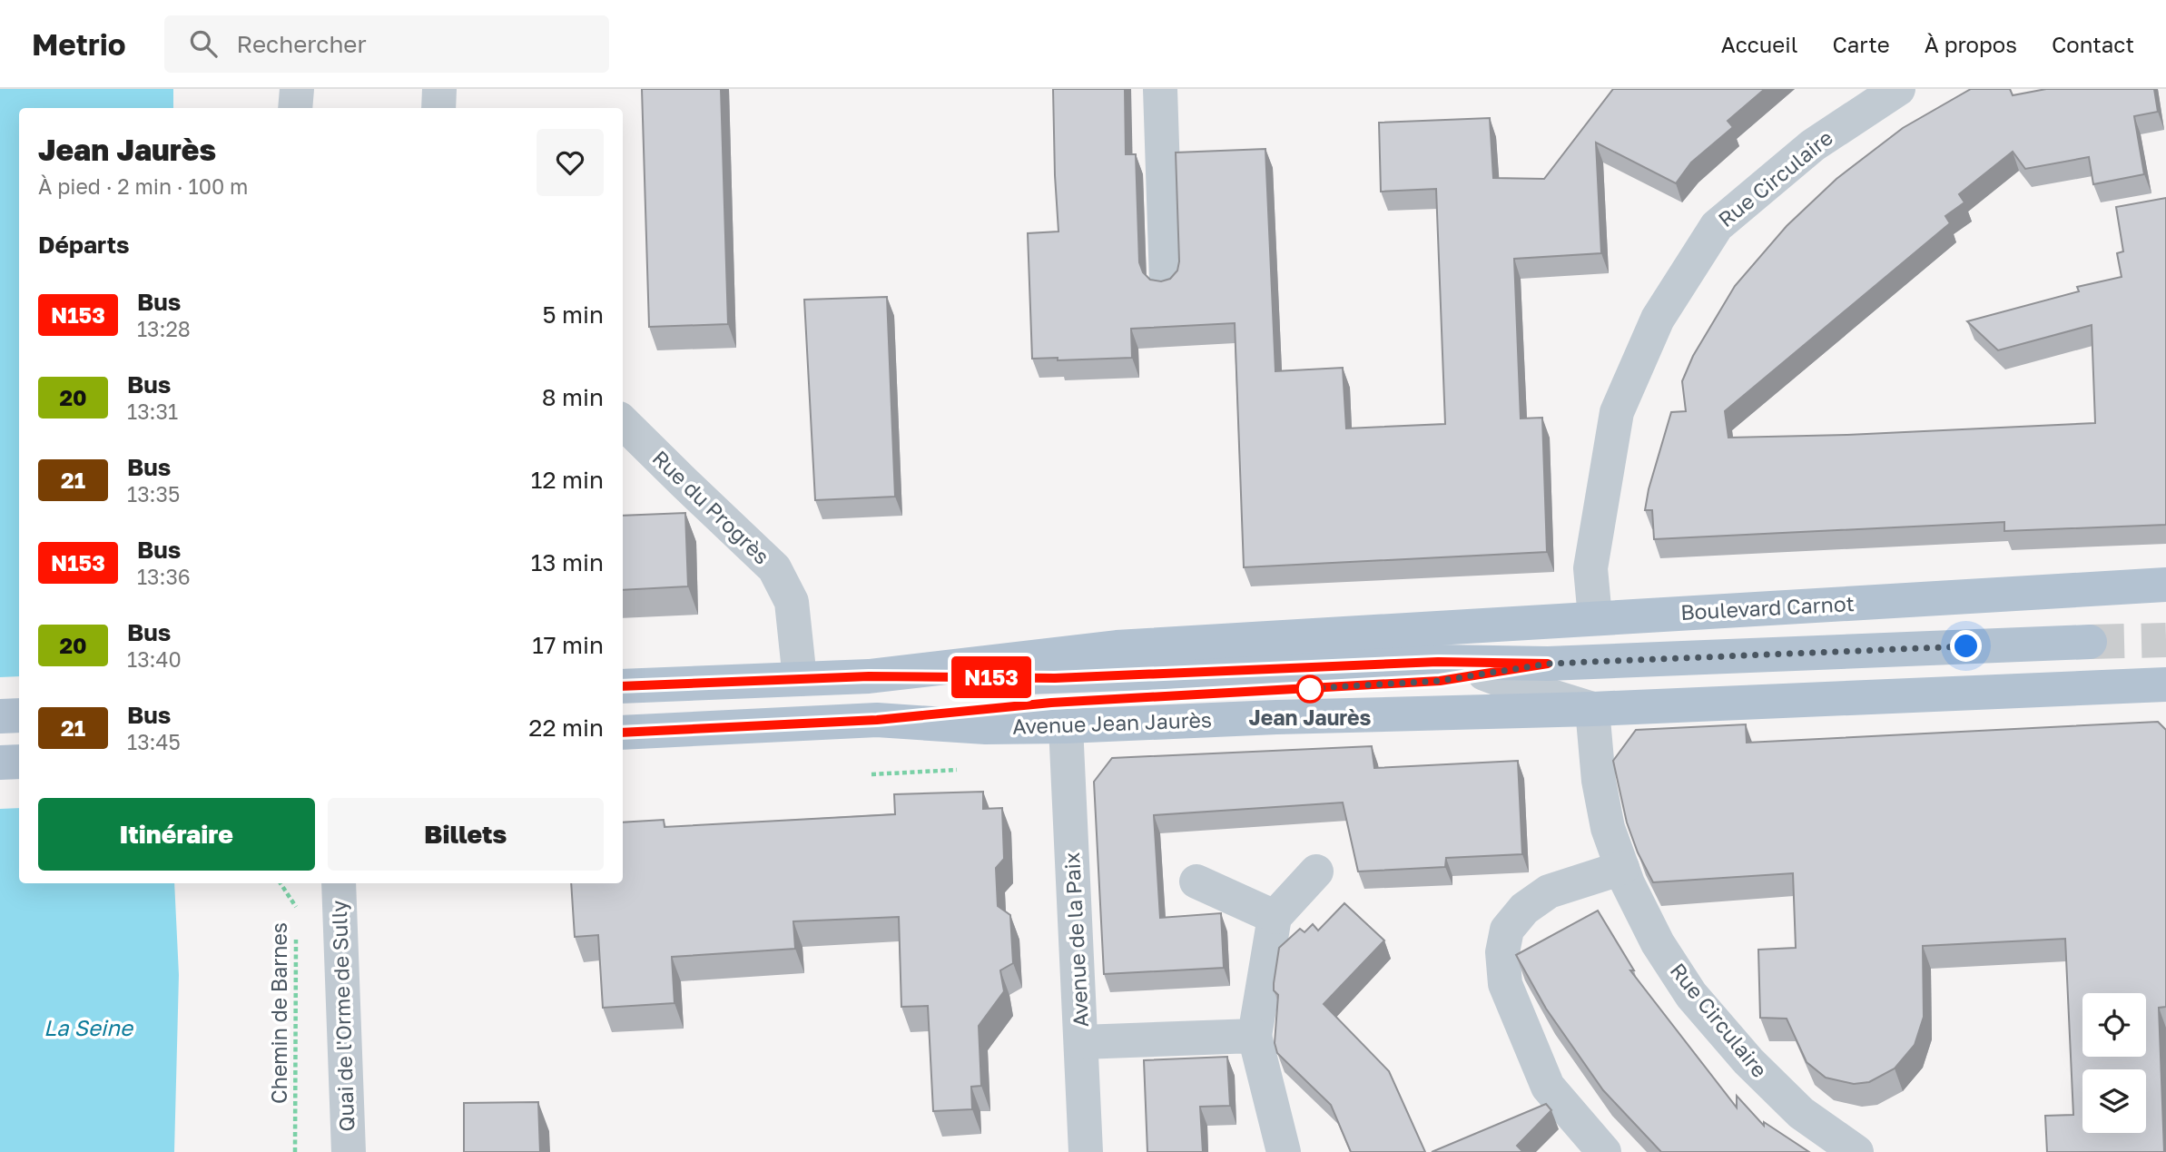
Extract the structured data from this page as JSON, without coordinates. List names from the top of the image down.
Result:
{
  "streets": {
    "main road": ["Boulevard Carnot", "Avenue Jean Jaurès"],
    "street": [
      "Rue Circulaire",
      "Rue du Progrès",
      "Avenue de la Paix",
      "Quai de l'Orme de Sully"
    ],
    "path": ["Chemin de Barnes"]
  },
  "crossings": [
    ["Rue Circulaire", "Boulevard Carnot"],
    ["Rue Circulaire", "Avenue Jean Jaurès"],
    ["Avenue Jean Jaurès", "Avenue de la Paix"]
  ],
  "water": ["La Seine"],
  "places": ["Jean Jaurès"],
  "lines": ["bus line N153"],
  "page": {
    "header": "Metrio",
    "search": "Rechercher",
    "nav": [
      "Accueil",
      "Carte",
      "À propos",
      "Contact"
    ],
    "on_map": "N153",
    "heading": [
      ["Jean Jaurès", "À pied · 2 min · 100 m"],
      "Départs"
    ],
    "list": [
      {
        "mark": "N153",
        "name": "Bus",
        "note": "13:28",
        "value": "5 min"
      },
      {
        "mark": "20",
        "name": "Bus",
        "note": "13:31",
        "value": "8 min"
      },
      {
        "mark": "21",
        "name": "Bus",
        "note": "13:35",
        "value": "12 min"
      },
      {
        "mark": "N153",
        "name": "Bus",
        "note": "13:36",
        "value": "13 min"
      },
      {
        "mark": "20",
        "name": "Bus",
        "note": "13:40",
        "value": "17 min"
      },
      {
        "mark": "21",
        "name": "Bus",
        "note": "13:45",
        "value": "22 min"
      }
    ],
    "buttons": ["Itinéraire", "Billets"]
  }
}
